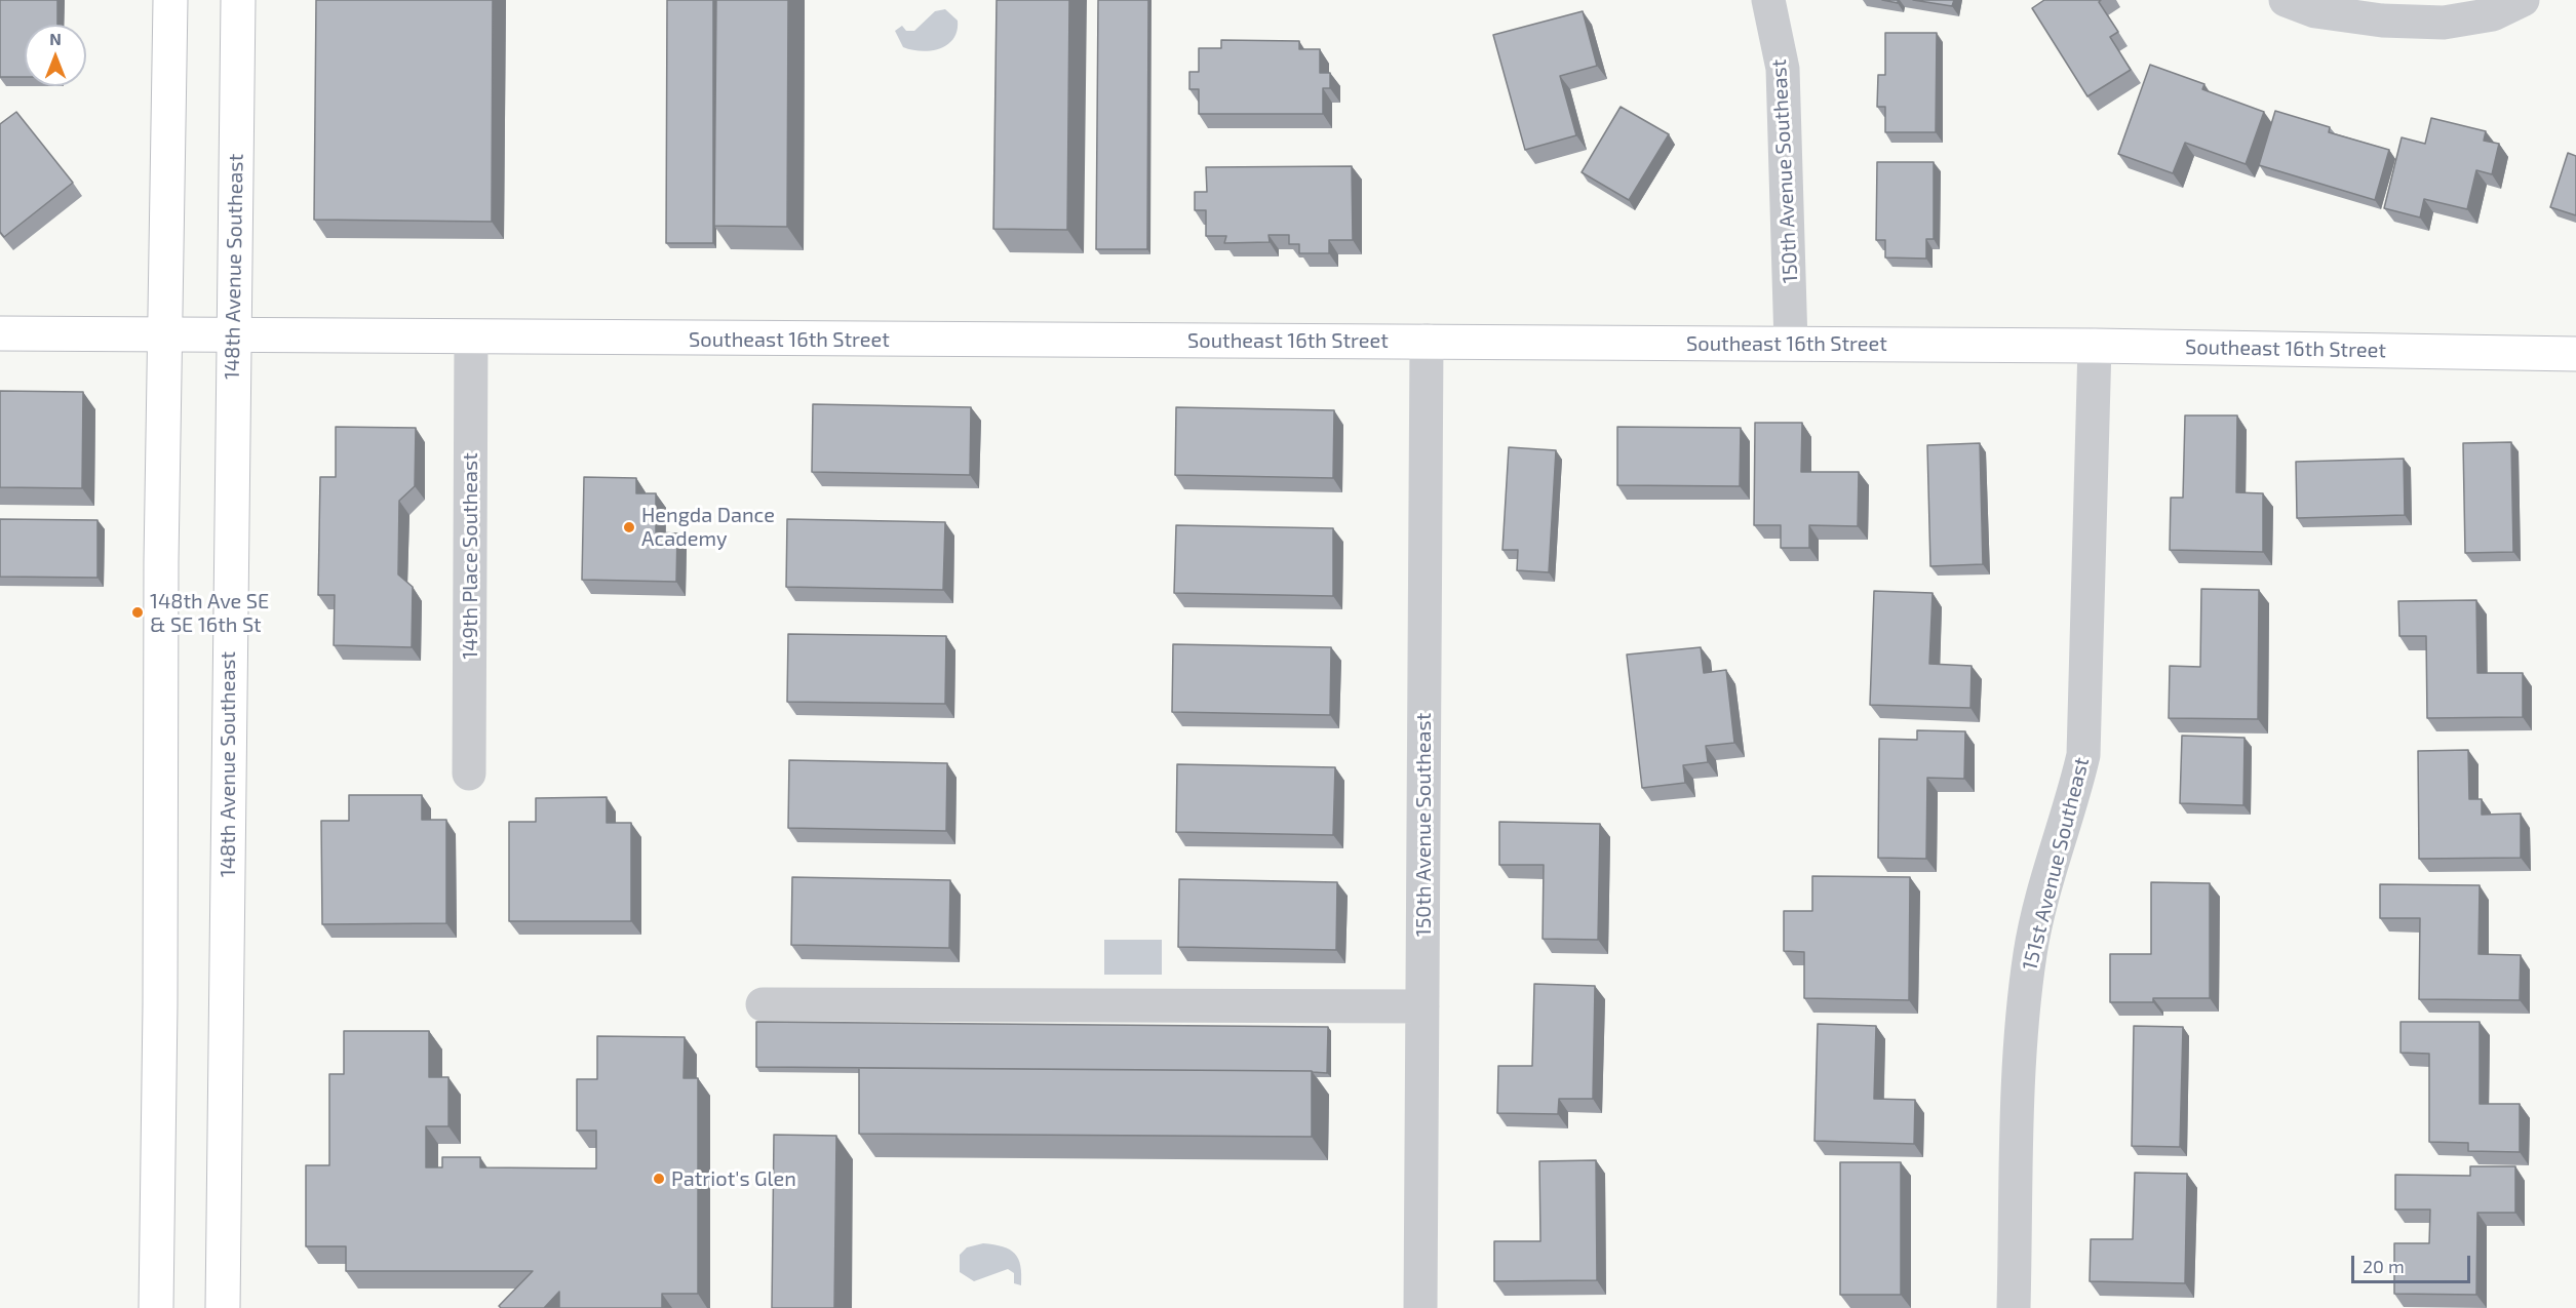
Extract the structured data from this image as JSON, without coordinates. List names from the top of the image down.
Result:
{
  "streets": {
    "main road": ["148th Avenue Southeast", "Southeast 16th Street"],
    "street": ["150th Avenue Southeast", "149th Place Southeast", "151st Avenue Southeast"]
  },
  "crossings": [
    ["150th Avenue Southeast", "Southeast 16th Street"],
    ["148th Avenue Southeast", "Southeast 16th Street"],
    ["Southeast 16th Street", "149th Place Southeast"],
    ["Southeast 16th Street", "151st Avenue Southeast"]
  ],
  "places": ["Hengda Dance Academy", "148th Ave SE & SE 16th St", "Patriot's Glen"],
  "scale_bar": "20 m",
  "north": "top"
}
